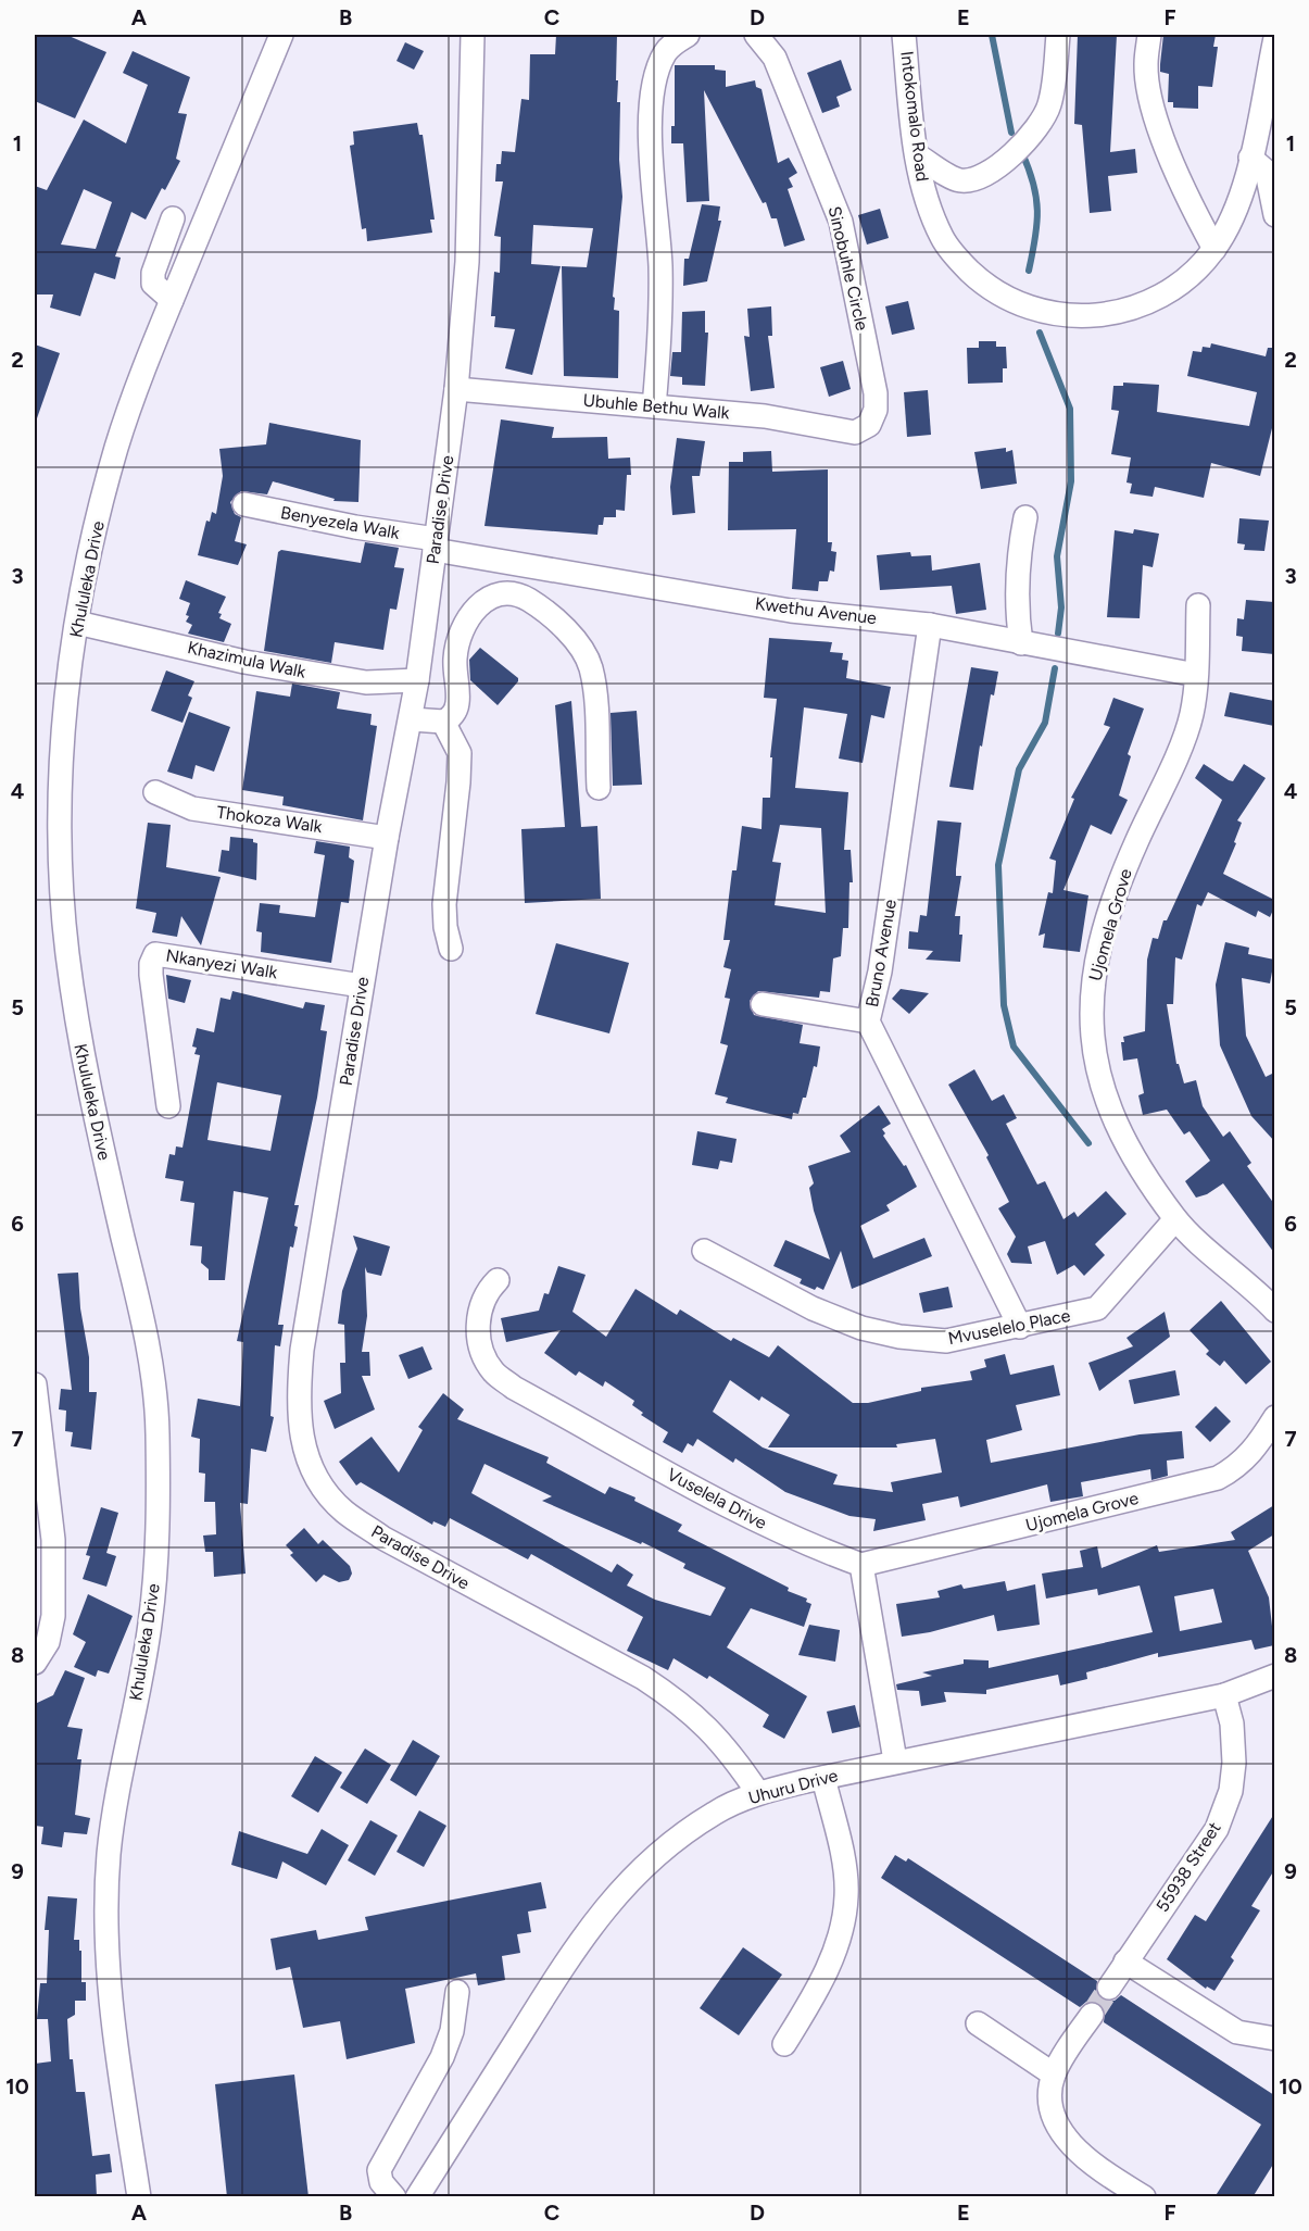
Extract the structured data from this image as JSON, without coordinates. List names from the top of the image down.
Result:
{
  "streets": {
    "street": [
      "Intokomalo Road",
      "Sinobuhle Circle",
      "Ubuhle Bethu Walk",
      "Paradise Drive",
      "Benyezela Walk",
      "Khululeka Drive",
      "Kwethu Avenue",
      "Khazimula Walk",
      "Thokoza Walk",
      "Ujomela Grove",
      "Bruno Avenue",
      "Nkanyezi Walk",
      "Mvuselelo Place",
      "Vuselela Drive",
      "Uhuru Drive",
      "55938 Street"
    ]
  },
  "crossings": [
    ["Sinobuhle Circle", "Ubuhle Bethu Walk"],
    ["Ubuhle Bethu Walk", "Paradise Drive"],
    ["Paradise Drive", "Benyezela Walk"],
    ["Paradise Drive", "Kwethu Avenue"],
    ["Paradise Drive", "Khazimula Walk"],
    ["Paradise Drive", "Thokoza Walk"],
    ["Paradise Drive", "Nkanyezi Walk"],
    ["Paradise Drive", "Uhuru Drive"],
    ["Benyezela Walk", "Kwethu Avenue"],
    ["Khululeka Drive", "Khazimula Walk"],
    ["Kwethu Avenue", "Ujomela Grove"],
    ["Kwethu Avenue", "Bruno Avenue"],
    ["Ujomela Grove", "Mvuselelo Place"],
    ["Ujomela Grove", "Vuselela Drive"],
    ["Bruno Avenue", "Mvuselelo Place"],
    ["Uhuru Drive", "55938 Street"]
  ],
  "grid": {
    "columns": [
      "A",
      "B",
      "C",
      "D",
      "E",
      "F"
    ],
    "rows": [
      "1",
      "2",
      "3",
      "4",
      "5",
      "6",
      "7",
      "8",
      "9",
      "10"
    ]
  }
}
